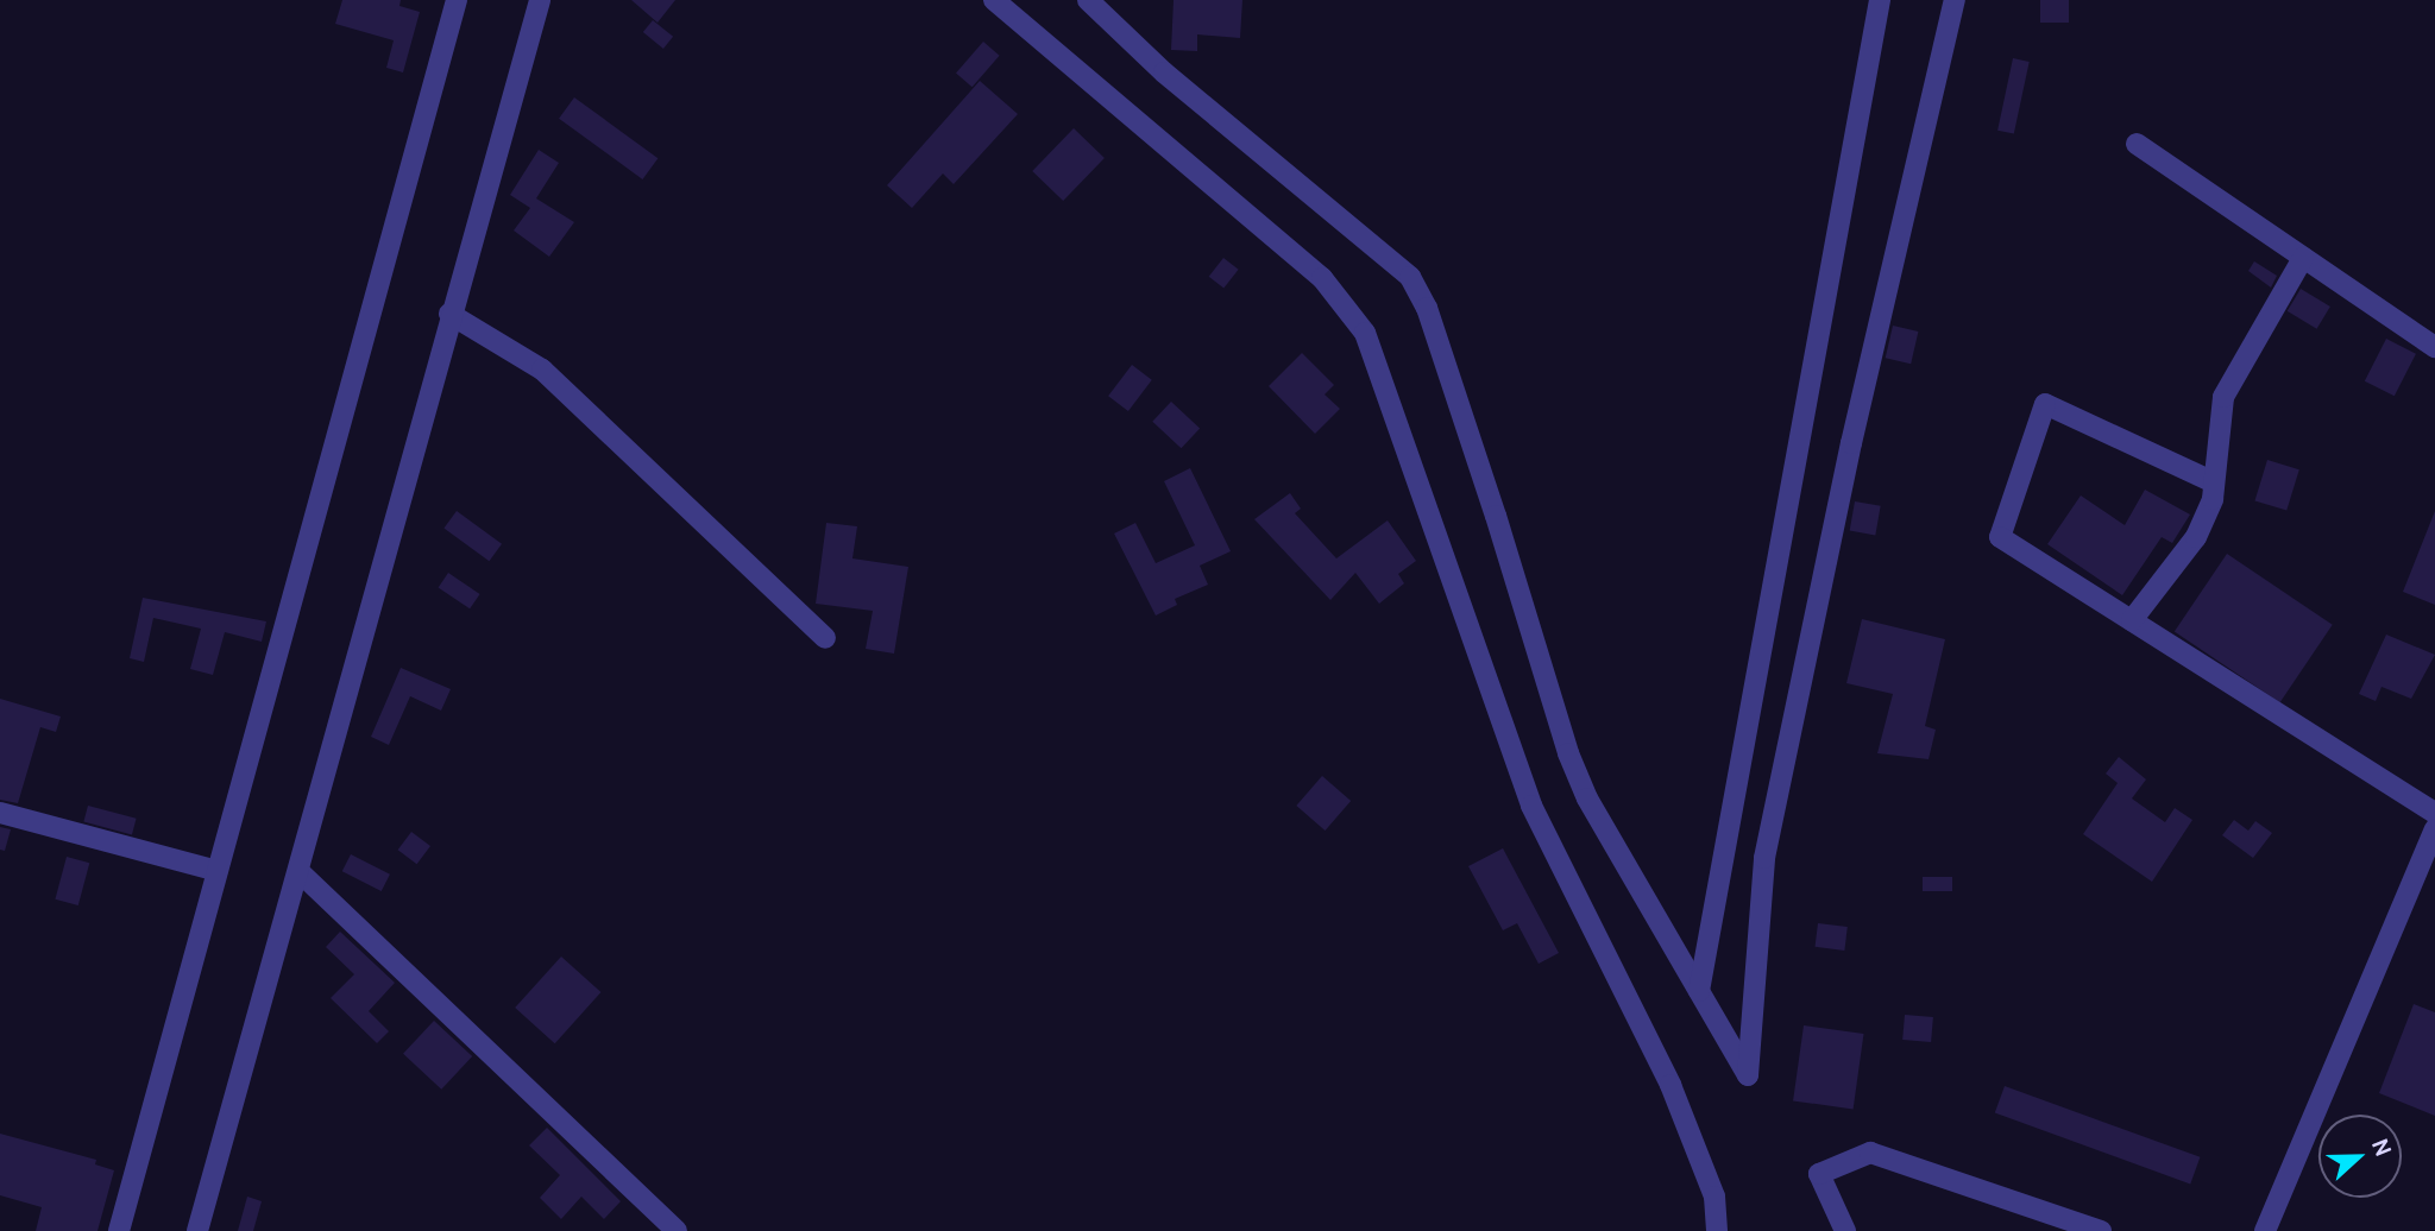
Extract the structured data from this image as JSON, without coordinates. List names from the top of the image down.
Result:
{
  "north": "right"
}
